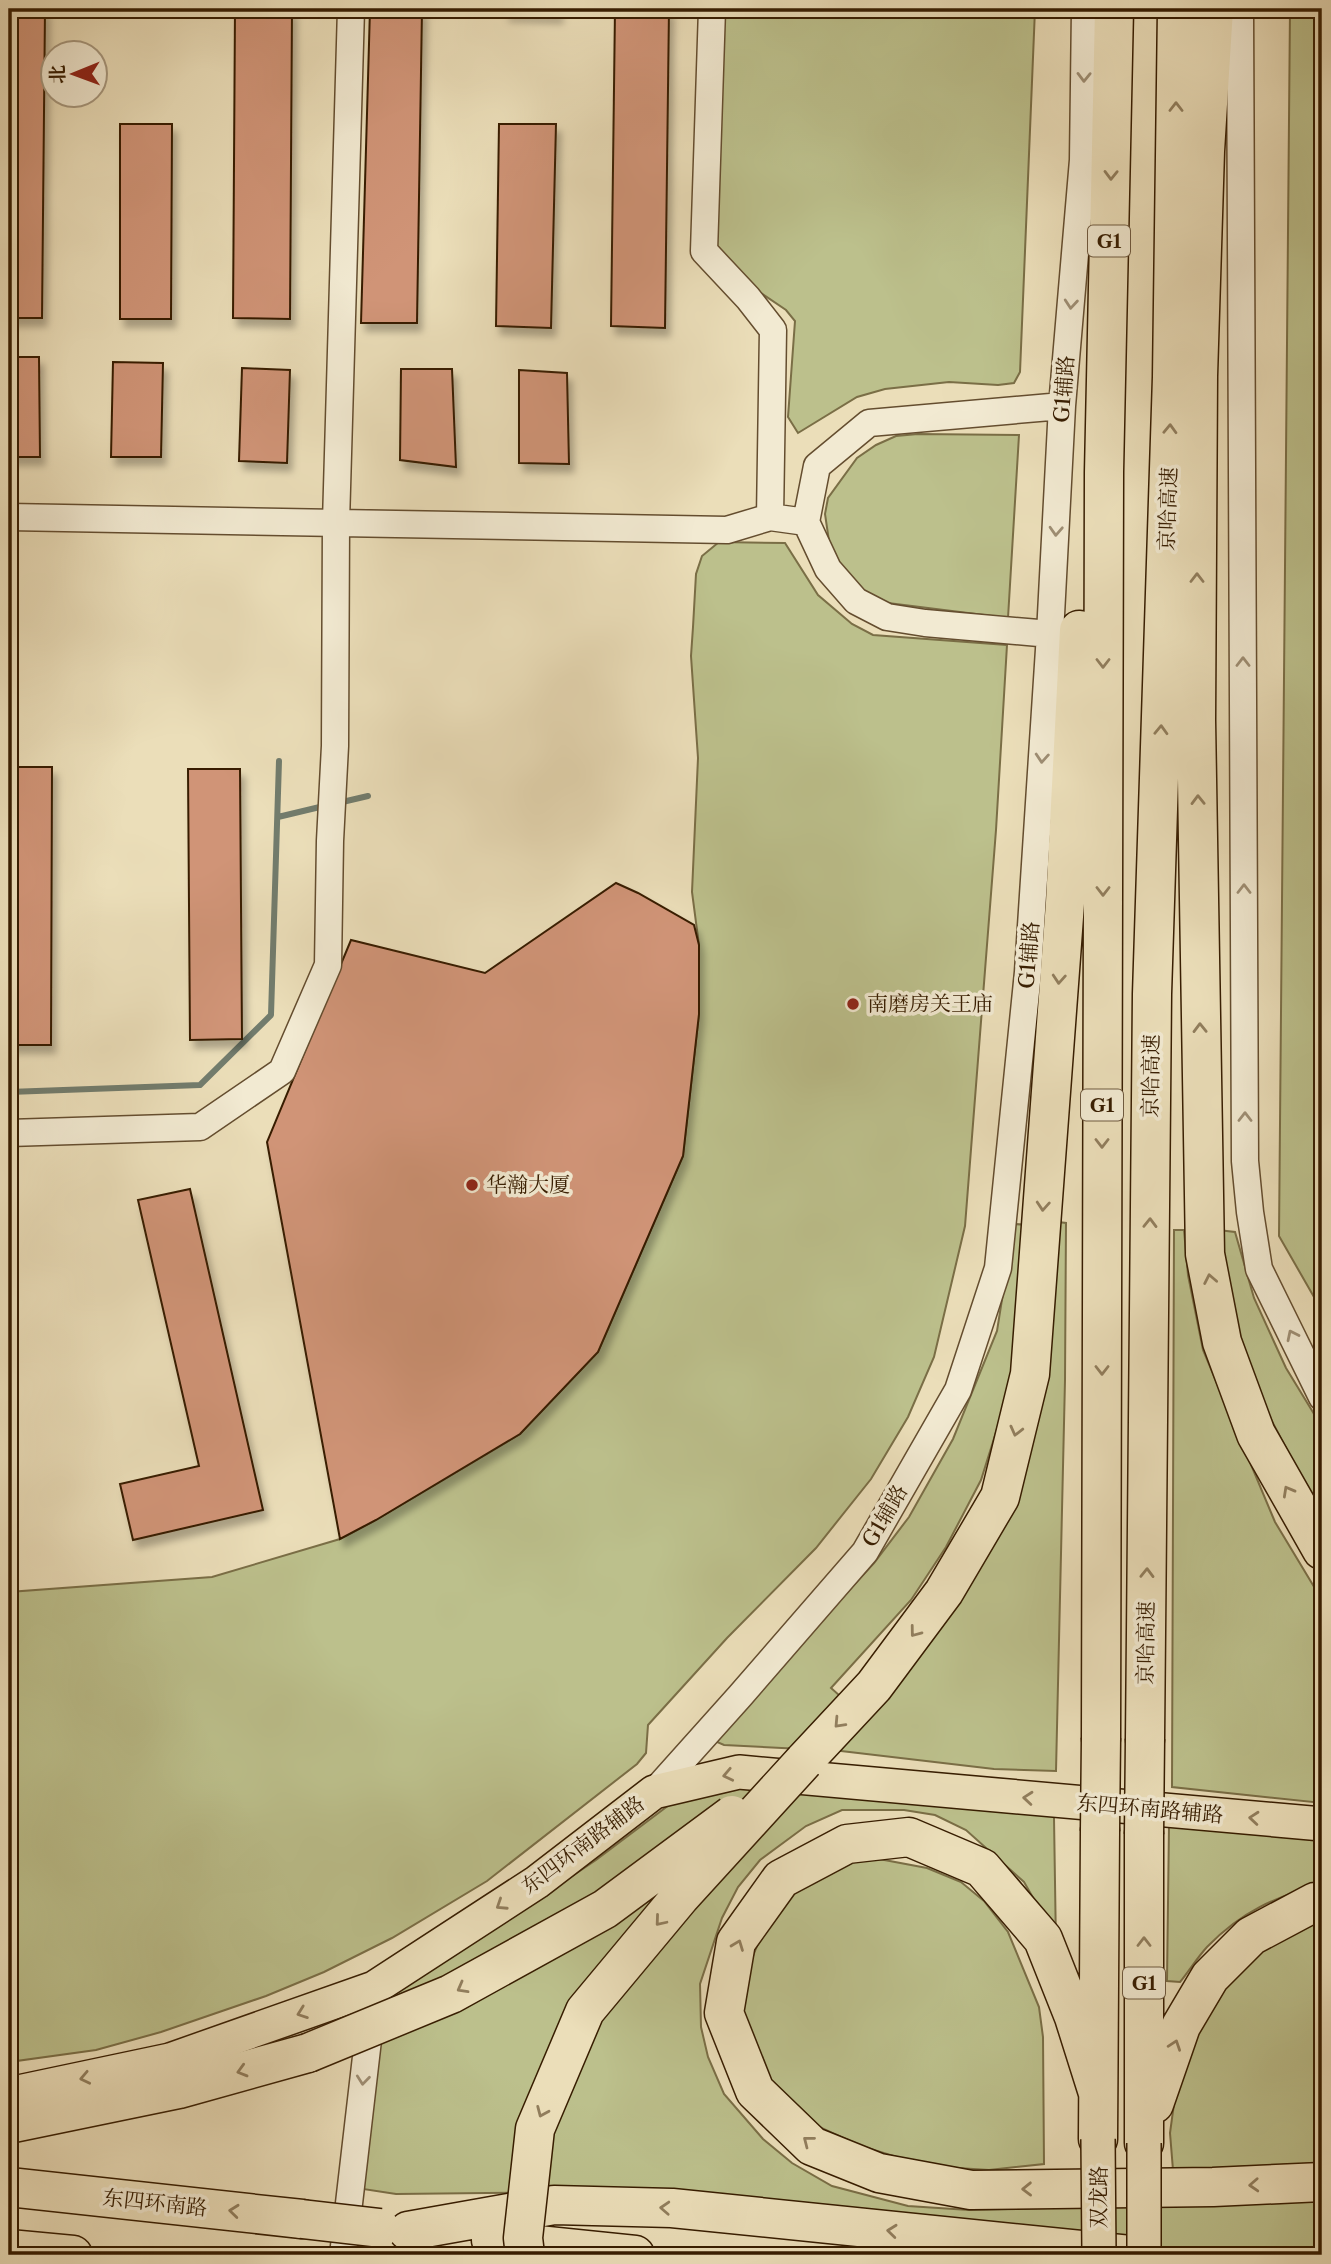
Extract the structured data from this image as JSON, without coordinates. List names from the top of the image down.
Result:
{
  "streets": {
    "highway": ["G1", "京哈高速", "东四环南路"],
    "main road": ["东四环南路辅路", "双龙路"],
    "street": ["G1辅路"]
  },
  "crossings": [
    ["G1", "双龙路"],
    ["G1辅路", "东四环南路辅路"]
  ],
  "one_way": ["东四环南路辅路", "东四环南路"],
  "places": ["南磨房关王庙", "华瀚大厦"],
  "north": "left"
}
